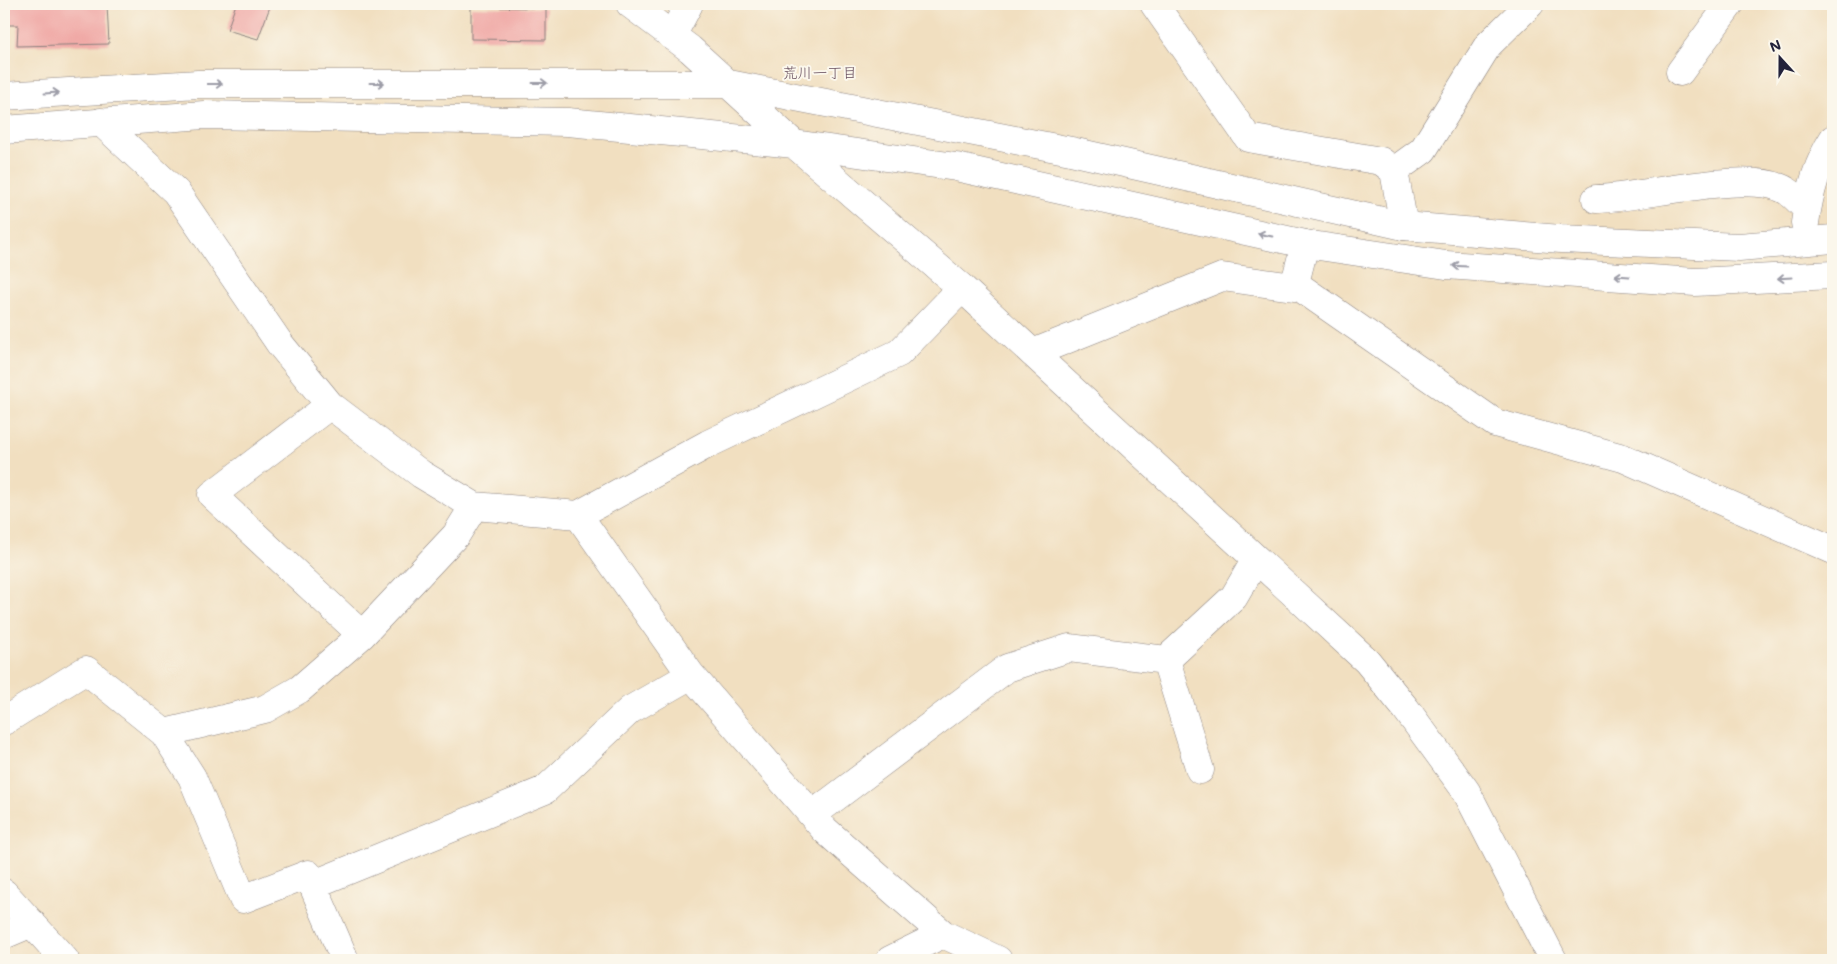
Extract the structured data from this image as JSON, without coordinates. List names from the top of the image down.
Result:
{
  "districts": ["荒川一丁目"],
  "north": "top"
}
